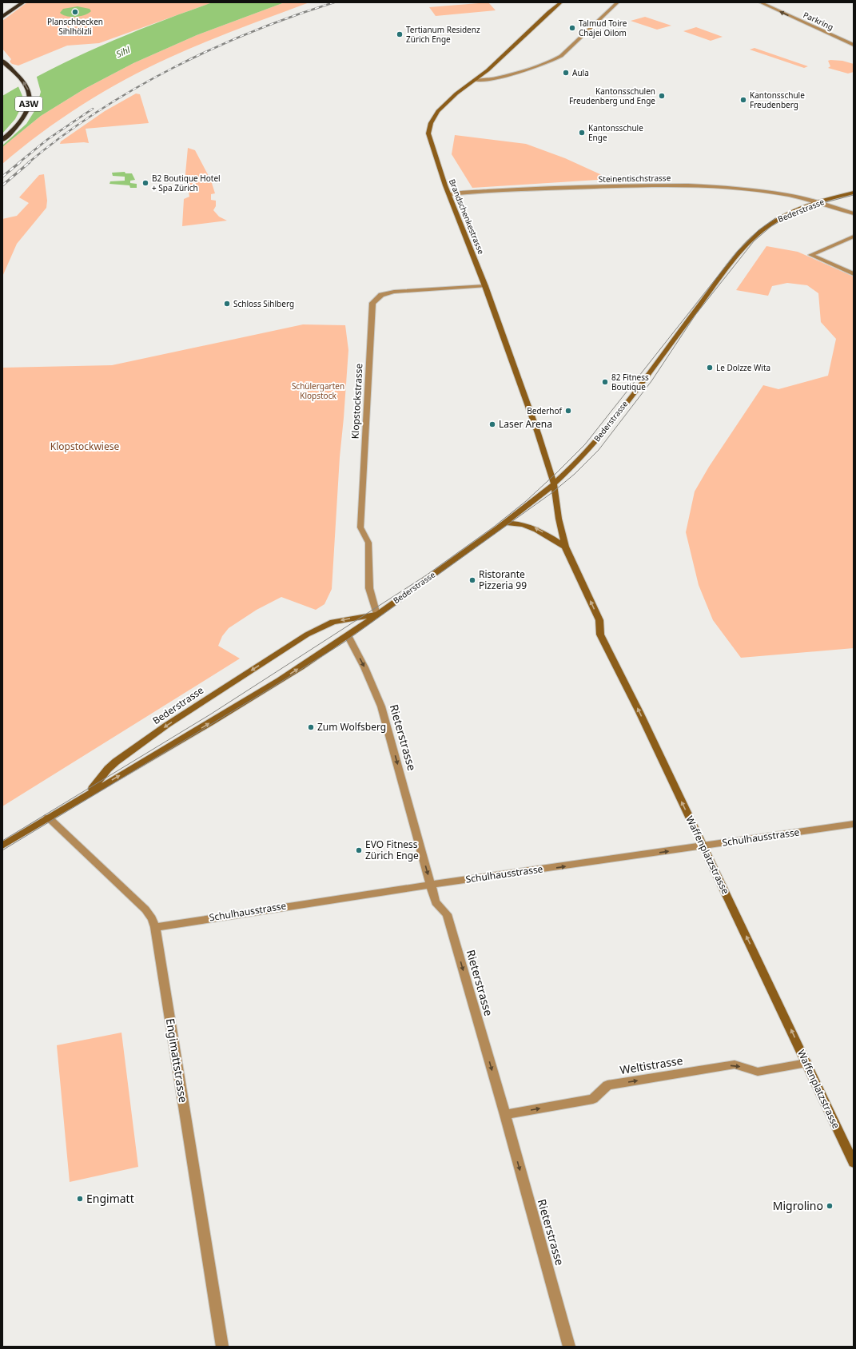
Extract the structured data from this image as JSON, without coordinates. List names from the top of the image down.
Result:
{
  "streets": {
    "highway": ["A3W"],
    "street": [
      "Parkring",
      "Steinentischstrasse",
      "Bederstrasse",
      "Brandschenkestrasse",
      "Klopstockstrasse",
      "Rieterstrasse",
      "Schulhausstrasse",
      "Waffenplatzstrasse",
      "Engimattstrasse",
      "Weltistrasse"
    ]
  },
  "crossings": [
    ["Steinentischstrasse", "Bederstrasse"],
    ["Steinentischstrasse", "Brandschenkestrasse"],
    ["Bederstrasse", "Brandschenkestrasse"],
    ["Bederstrasse", "Klopstockstrasse"],
    ["Bederstrasse", "Rieterstrasse"],
    ["Bederstrasse", "Waffenplatzstrasse"],
    ["Bederstrasse", "Engimattstrasse"],
    ["Brandschenkestrasse", "Klopstockstrasse"],
    ["Brandschenkestrasse", "Waffenplatzstrasse"],
    ["Rieterstrasse", "Schulhausstrasse"],
    ["Rieterstrasse", "Weltistrasse"],
    ["Schulhausstrasse", "Waffenplatzstrasse"],
    ["Schulhausstrasse", "Engimattstrasse"],
    ["Waffenplatzstrasse", "Weltistrasse"]
  ],
  "one_way": [
    "Parkring",
    "Rieterstrasse",
    "Schulhausstrasse",
    "Waffenplatzstrasse",
    "Weltistrasse"
  ],
  "water": ["Sihl"],
  "parks": ["Schülergarten Klopstock", "Klopstockwiese"],
  "places": [
    "Planschbecken Sihlhölzli",
    "Talmud Toire Chajei Oilom",
    "Tertianum Residenz Zürich Enge",
    "Aula",
    "Kantonsschulen Freudenberg und Enge",
    "Kantonsschule Freudenberg",
    "Kantonsschule Enge",
    "B2 Boutique Hotel + Spa Zürich",
    "Schloss Sihlberg",
    "Le Dolzze Wita",
    "82 Fitness Boutique",
    "Bederhof",
    "Laser Arena",
    "Ristorante Pizzeria 99",
    "Zum Wolfsberg",
    "EVO Fitness Zürich Enge",
    "Engimatt",
    "Migrolino"
  ]
}
